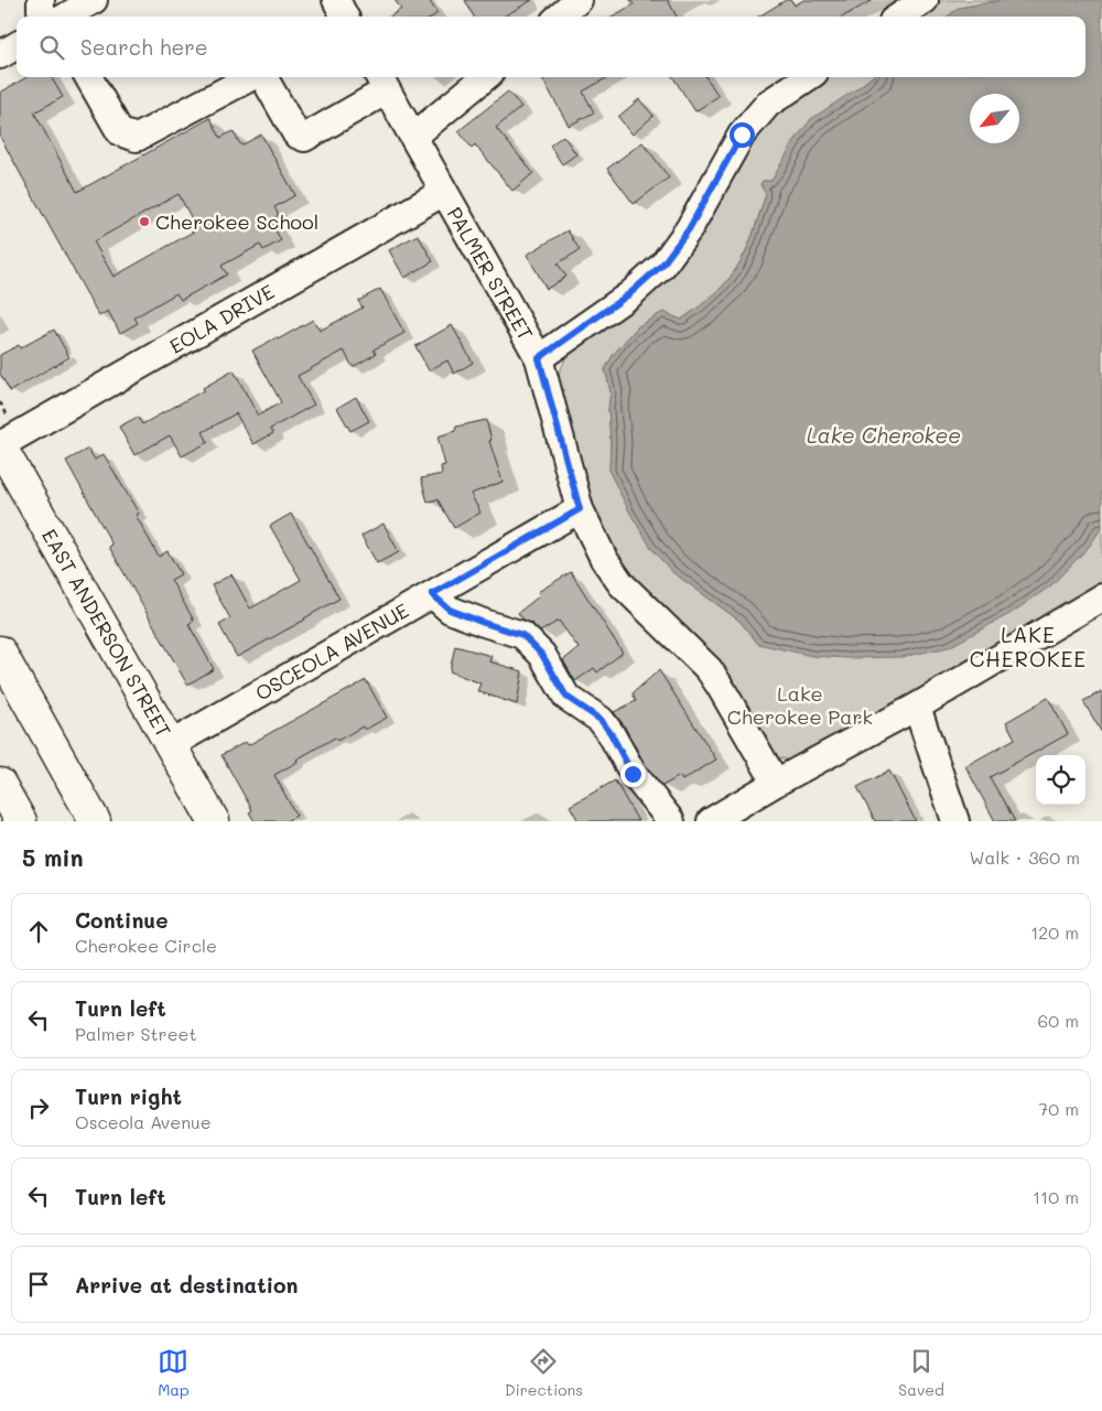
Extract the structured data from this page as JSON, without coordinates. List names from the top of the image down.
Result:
{
  "streets": {
    "main road": ["EAST ANDERSON STREET"],
    "street": ["PALMER STREET", "EOLA DRIVE", "OSCEOLA AVENUE"]
  },
  "crossings": [
    ["PALMER STREET", "EOLA DRIVE"],
    ["PALMER STREET", "OSCEOLA AVENUE"],
    ["EOLA DRIVE", "EAST ANDERSON STREET"],
    ["EAST ANDERSON STREET", "OSCEOLA AVENUE"]
  ],
  "districts": ["LAKE CHEROKEE"],
  "water": ["Lake Cherokee"],
  "parks": ["Lake Cherokee Park"],
  "places": ["Cherokee School"],
  "north": "bottom left",
  "page": {
    "search": "Search here",
    "heading": ["5 min", "Walk · 360 m"],
    "list": [
      ["Continue", "Cherokee Circle", "120 m"],
      ["Turn left", "Palmer Street", "60 m"],
      ["Turn right", "Osceola Avenue", "70 m"],
      ["Turn left", "110 m"],
      "Arrive at destination"
    ],
    "nav": ["Map", "Directions", "Saved"]
  }
}
